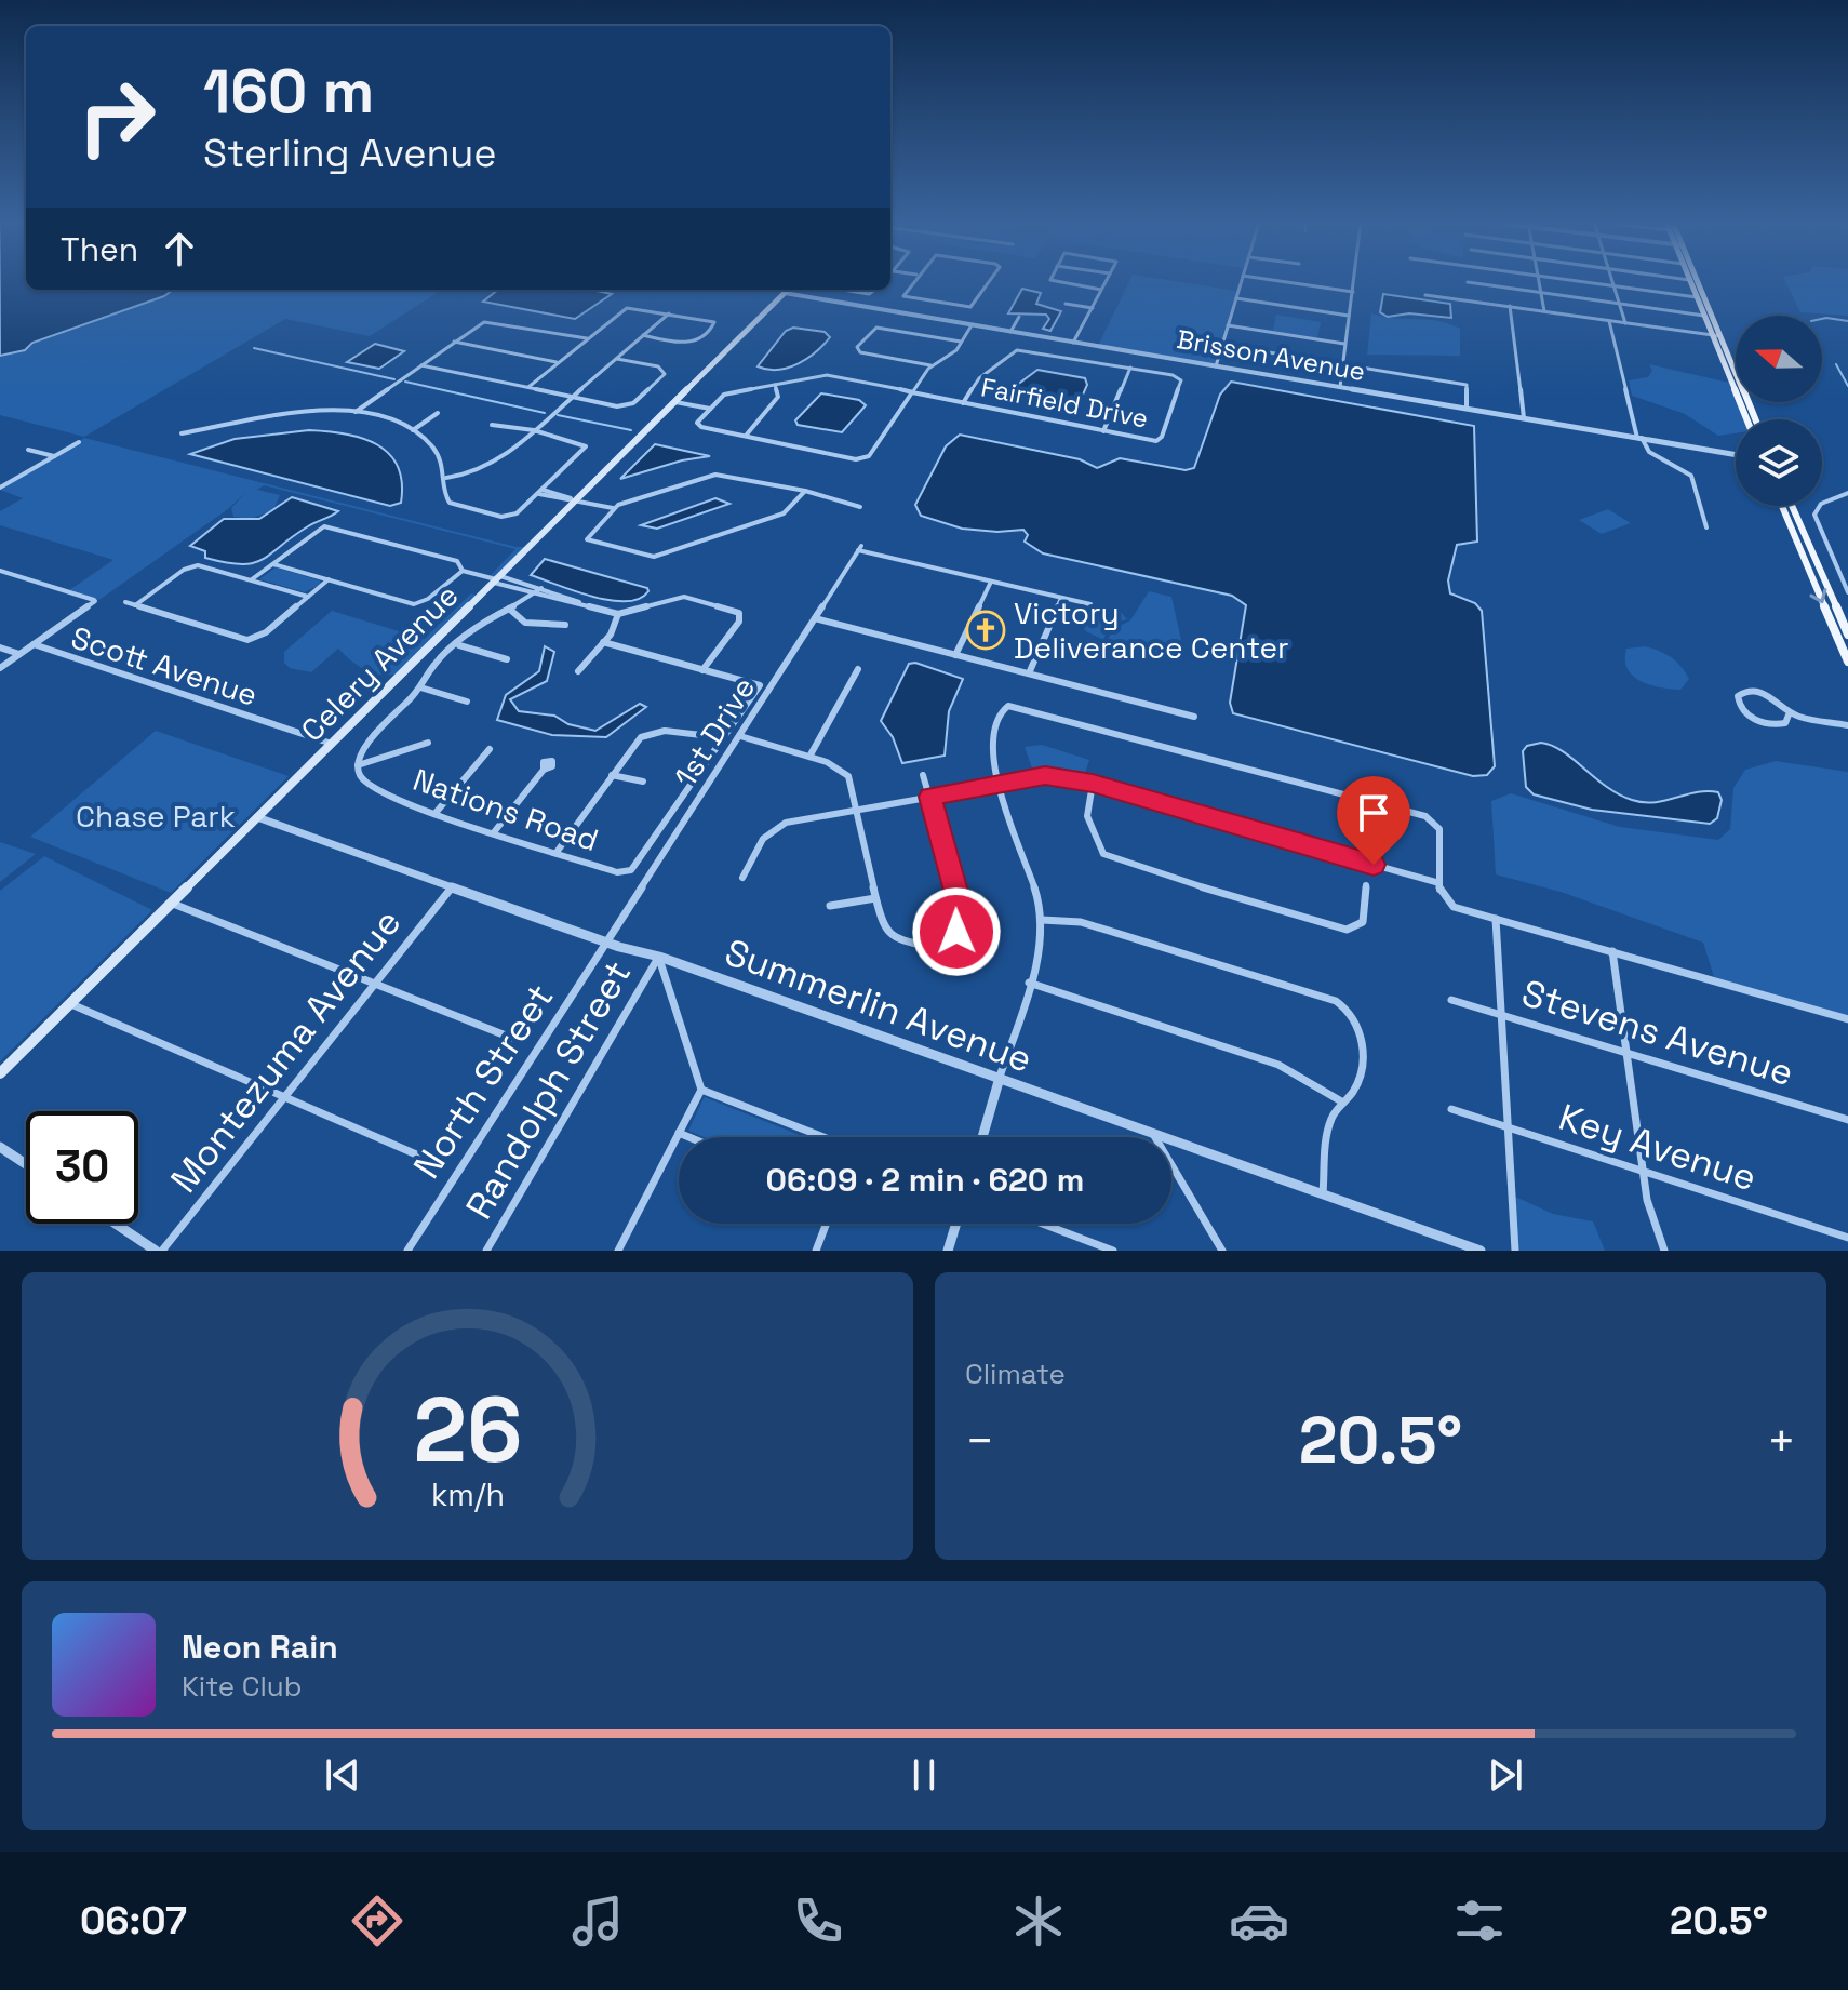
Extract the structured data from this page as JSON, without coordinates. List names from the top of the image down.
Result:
{
  "streets": {
    "main road": ["Celery Avenue"],
    "street": [
      "Brisson Avenue",
      "Fairfield Drive",
      "Scott Avenue",
      "1st Drive",
      "Nations Road",
      "Summerlin Avenue",
      "Stevens Avenue",
      "Montezuma Avenue",
      "North Street",
      "Randolph Street",
      "Key Avenue"
    ]
  },
  "crossings": [
    ["Brisson Avenue", "Celery Avenue"],
    ["Celery Avenue", "Scott Avenue"],
    ["Celery Avenue", "Summerlin Avenue"],
    ["1st Drive", "Summerlin Avenue"],
    ["1st Drive", "North Street"],
    ["Summerlin Avenue", "Montezuma Avenue"],
    ["Summerlin Avenue", "North Street"],
    ["Summerlin Avenue", "Randolph Street"]
  ],
  "parks": ["Chase Park"],
  "places": {
    "church": ["Victory Deliverance Center"]
  },
  "north": "left",
  "page": {
    "turn": ["160 m", "Sterling Avenue"],
    "then": "Then",
    "limit": "30",
    "trip": "06:09 · 2 min · 620 m",
    "tile": "Climate",
    "heat": ["−", "20.5°", "+"],
    "song": ["Neon Rain", "Kite Club"],
    "tabs": ["06:07", "20.5°"],
    "gauge": ["26", "km/h"]
  }
}
